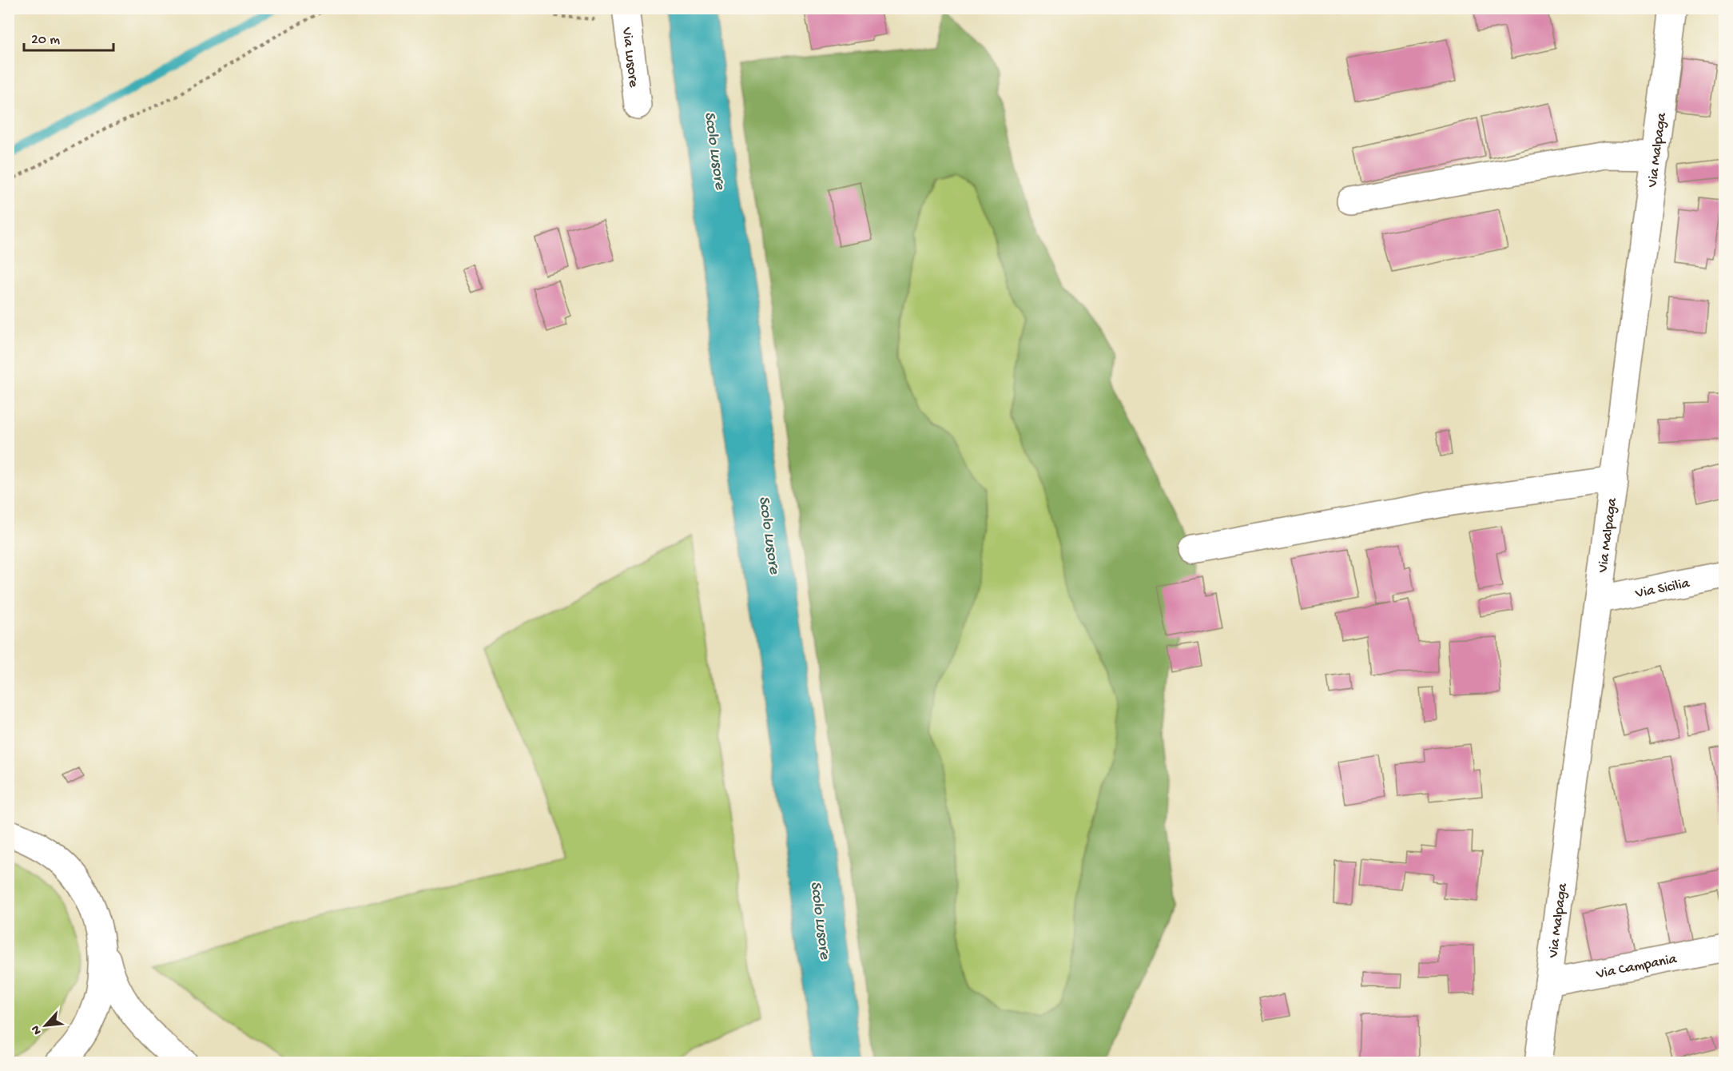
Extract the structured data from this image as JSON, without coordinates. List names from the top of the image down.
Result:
{
  "streets": {
    "street": [
      "Via Lusore",
      "Via Malpaga",
      "Via Sicilia",
      "Via Campania"
    ]
  },
  "crossings": [
    ["Via Malpaga", "Via Sicilia"],
    ["Via Malpaga", "Via Campania"]
  ],
  "water": ["Scolo Lusore"],
  "scale_bar": "20 m",
  "north": "bottom left"
}
